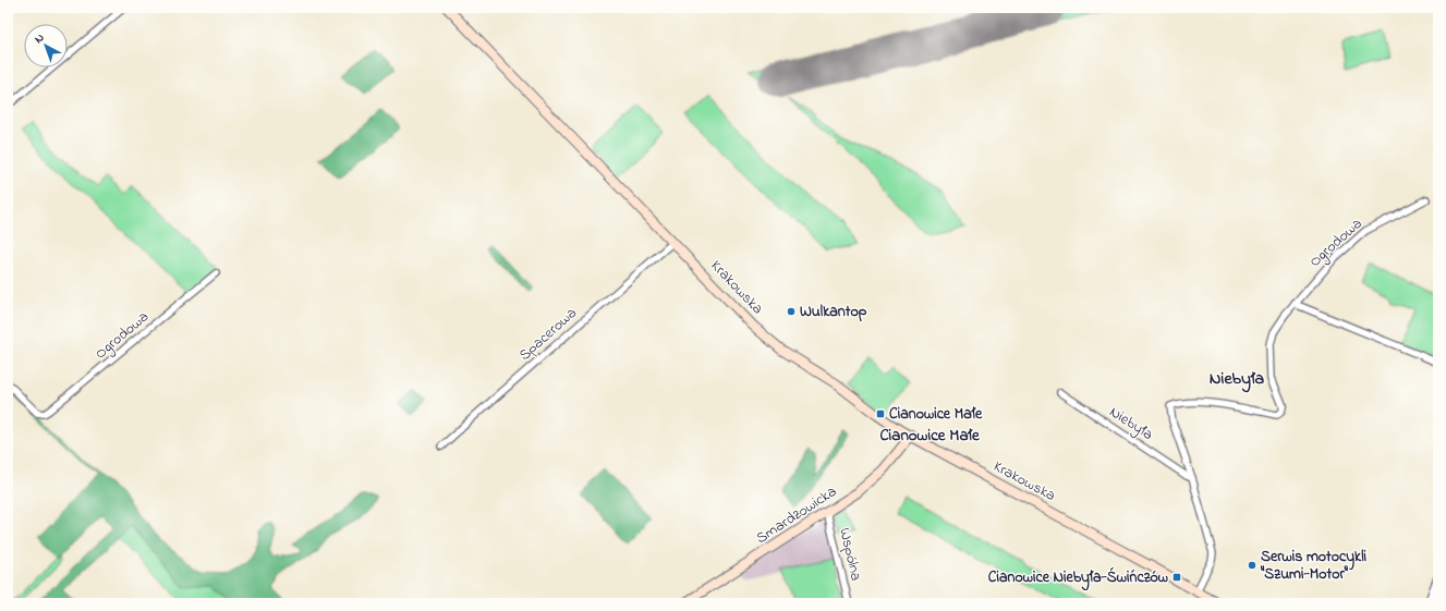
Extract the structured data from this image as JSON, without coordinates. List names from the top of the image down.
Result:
{
  "streets": {
    "main road": ["Krakowska", "Smardzowicka"],
    "street": [
      "Ogrodowa",
      "Spacerowa",
      "Niebyła",
      "Wspólna"
    ]
  },
  "crossings": [
    ["Ogrodowa", "Niebyła"],
    ["Krakowska", "Spacerowa"],
    ["Krakowska", "Smardzowicka"],
    ["Smardzowicka", "Wspólna"]
  ],
  "districts": ["Niebyła", "Cianowice Małe"],
  "places": {
    "other": ["Wulkantop", "Serwis motocykli \"Szumi-Motor\""],
    "transit": ["Cianowice Małe", "Cianowice Niebyła-Świńczów"]
  },
  "north": "top left"
}
